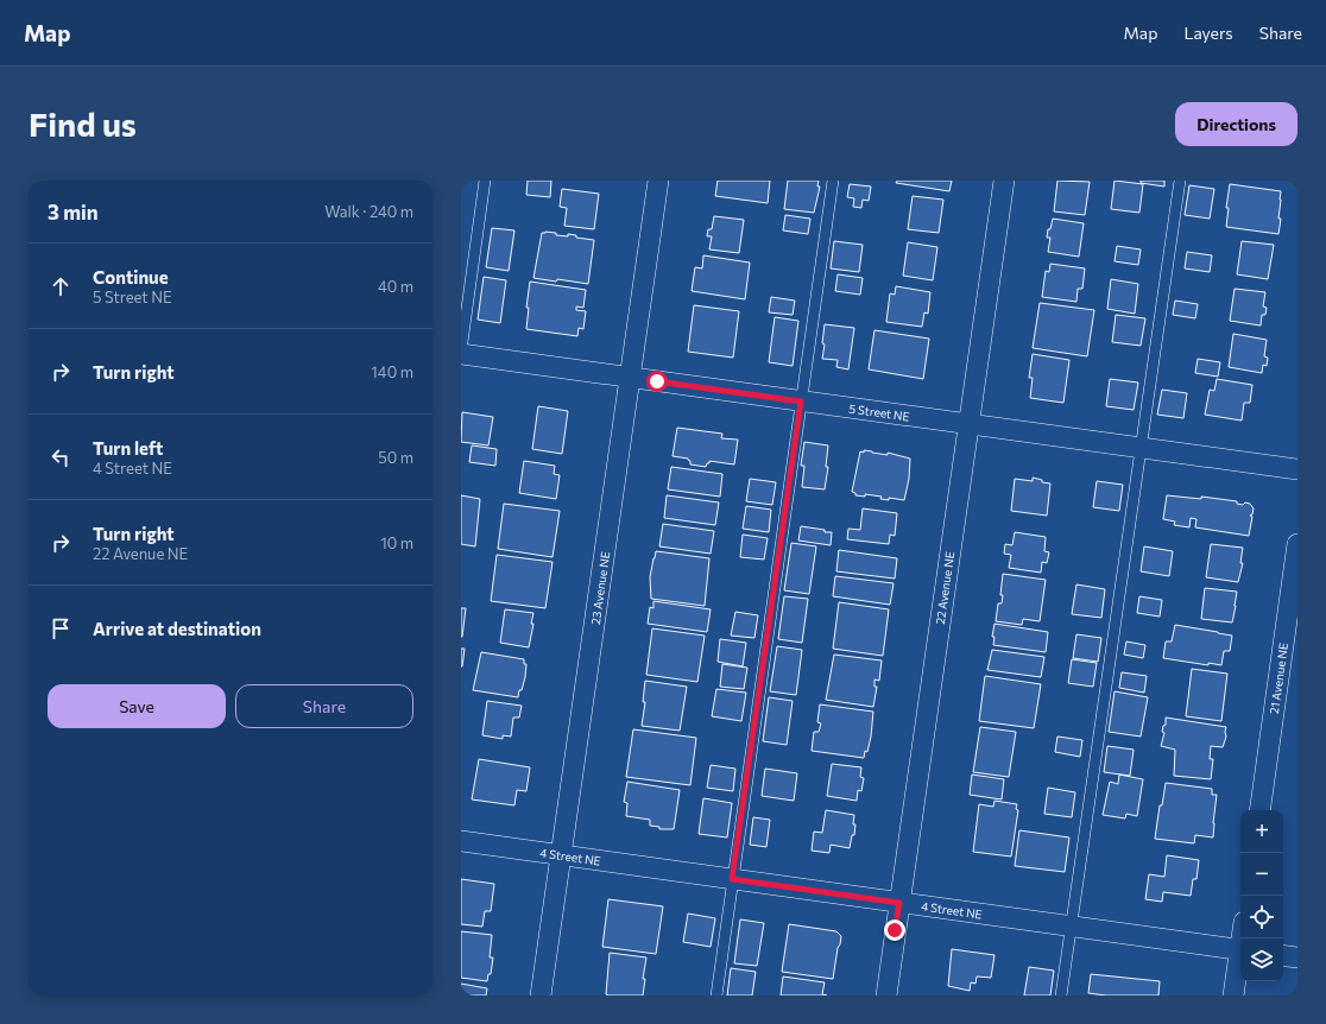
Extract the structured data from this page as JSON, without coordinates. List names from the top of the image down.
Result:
{
  "streets": {
    "street": [
      "5 Street NE",
      "23 Avenue NE",
      "22 Avenue NE",
      "21 Avenue NE",
      "4 Street NE"
    ]
  },
  "crossings": [
    ["5 Street NE", "23 Avenue NE"],
    ["5 Street NE", "22 Avenue NE"],
    ["23 Avenue NE", "4 Street NE"],
    ["22 Avenue NE", "4 Street NE"]
  ],
  "page": {
    "header": "Map",
    "nav": ["Map", "Layers", "Share"],
    "buttons": [
      "Directions",
      ["Save", "Share"]
    ],
    "title": "Find us",
    "heading": ["3 min", "Walk · 240 m"],
    "list": [
      ["Continue", "5 Street NE", "40 m"],
      ["Turn right", "140 m"],
      ["Turn left", "4 Street NE", "50 m"],
      ["Turn right", "22 Avenue NE", "10 m"],
      "Arrive at destination"
    ],
    "map_buttons": ["+", "−"]
  }
}
